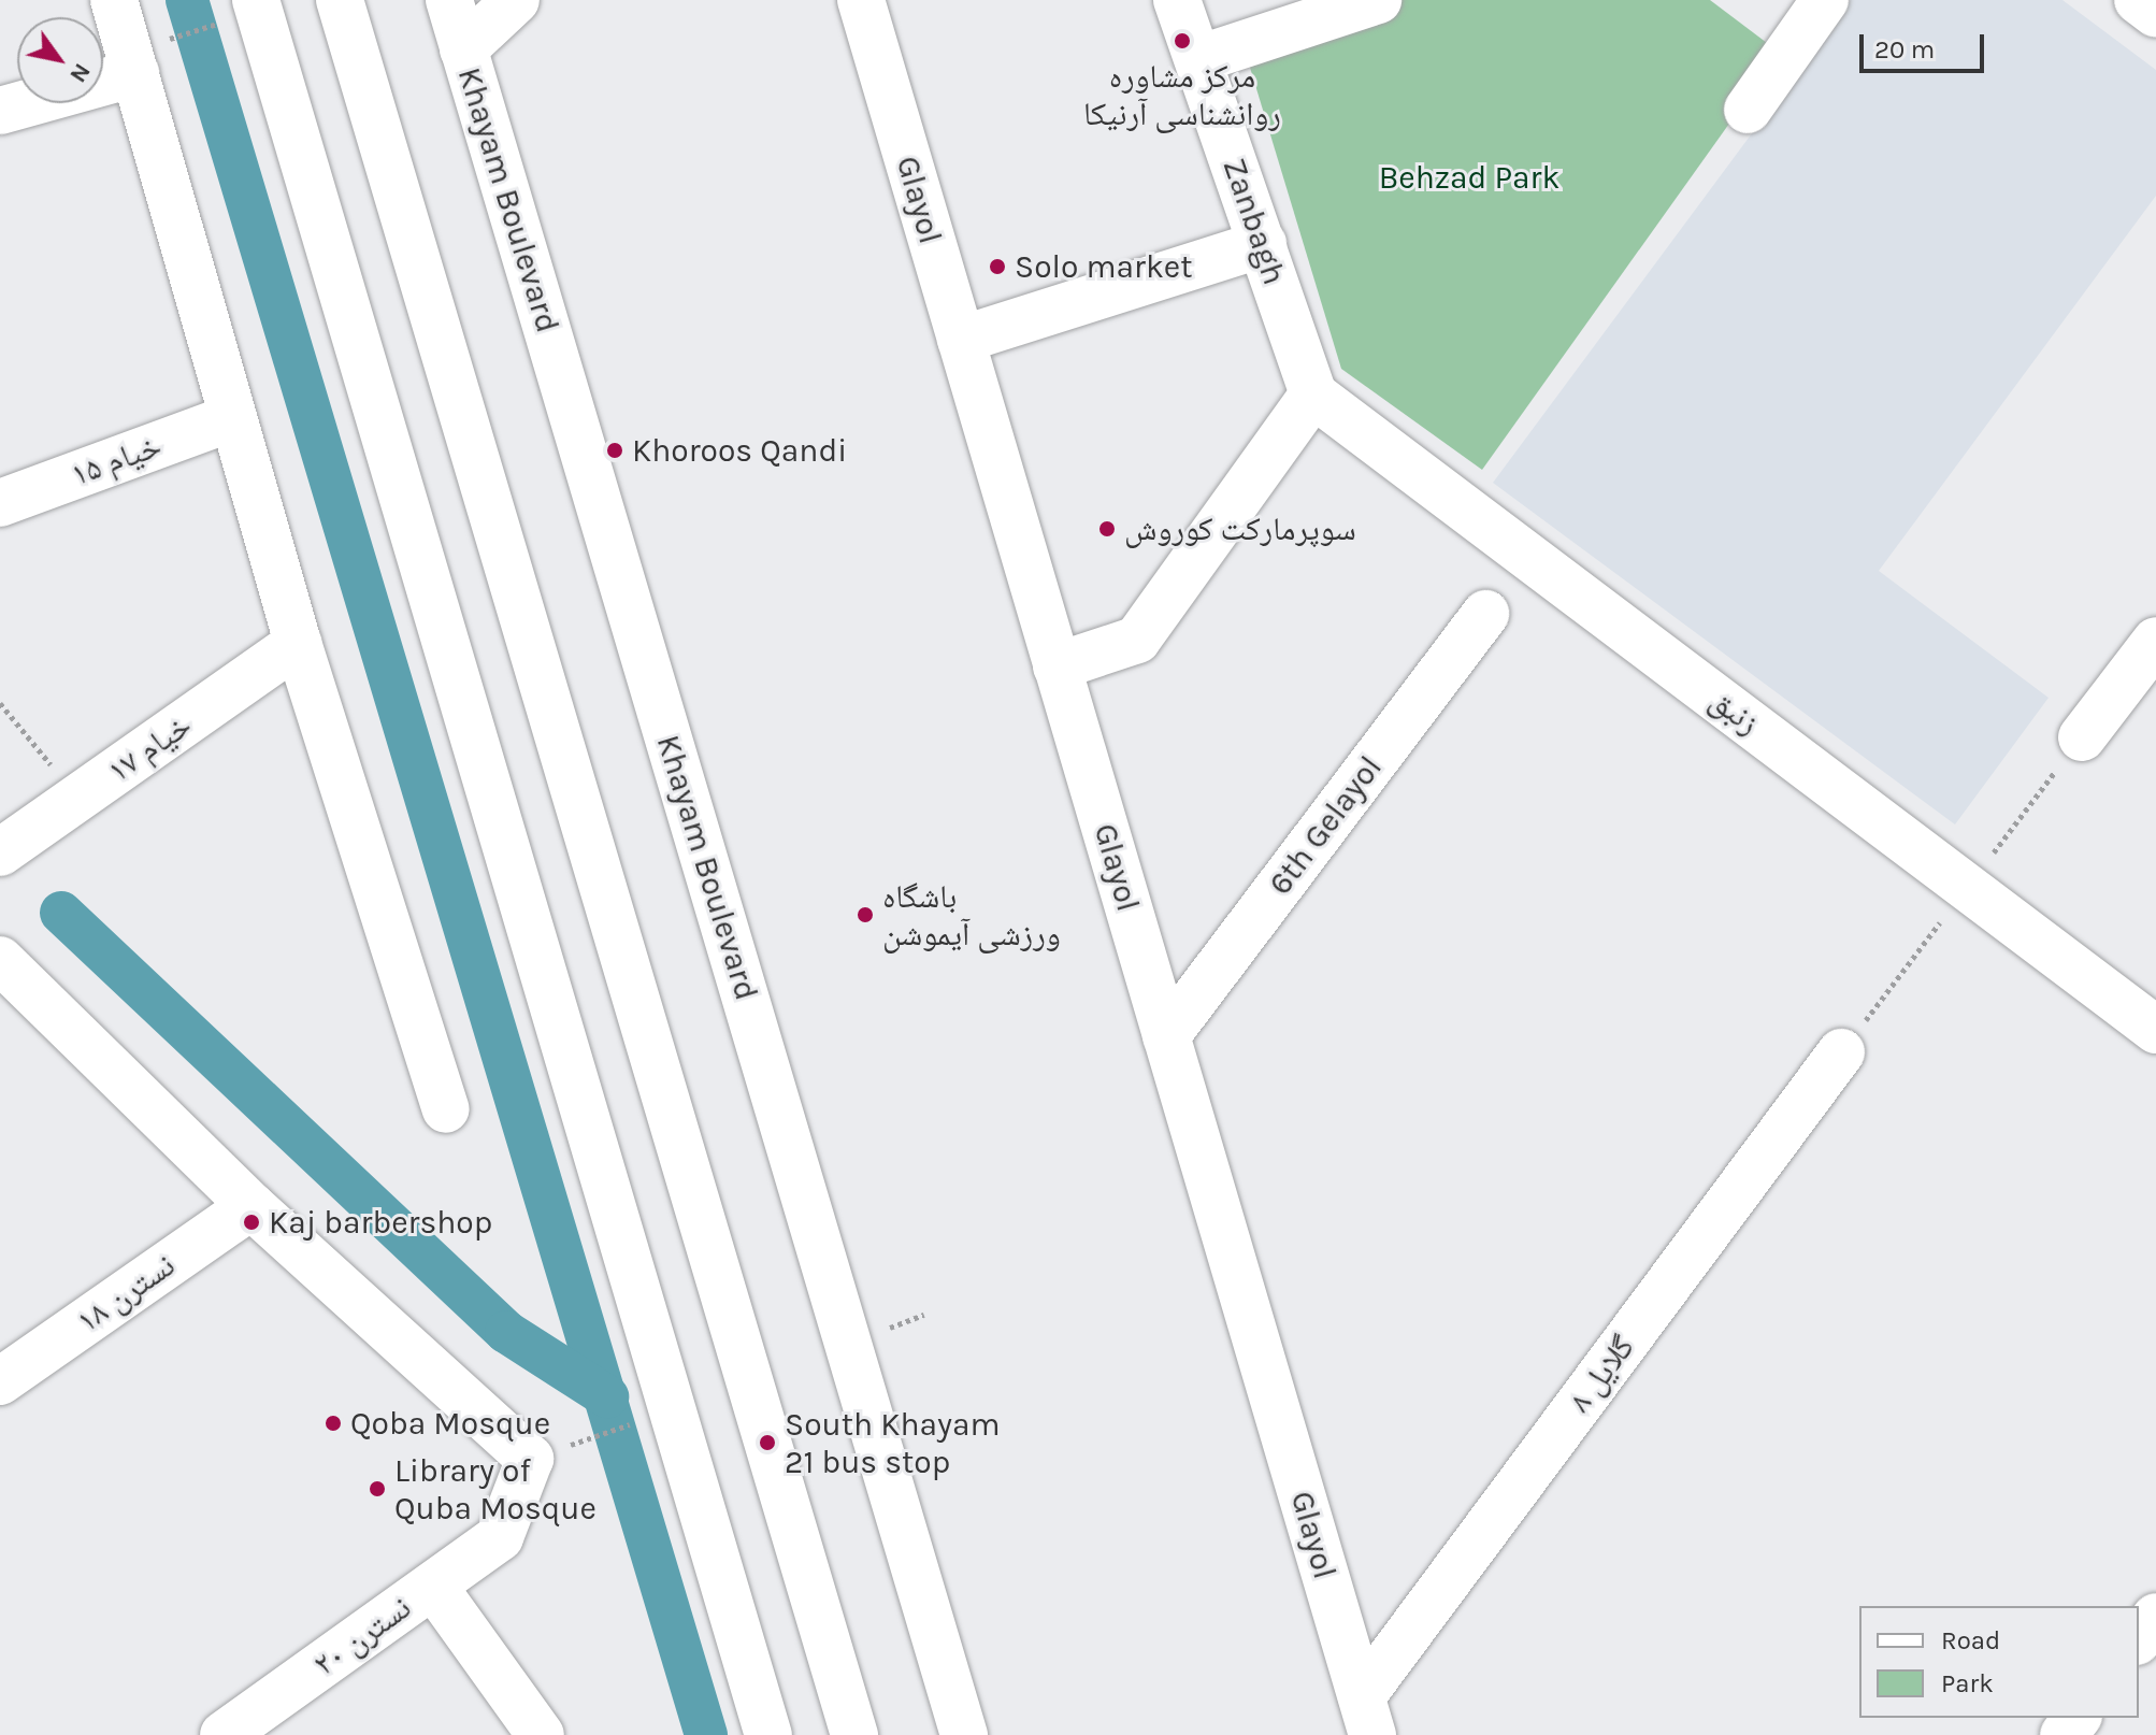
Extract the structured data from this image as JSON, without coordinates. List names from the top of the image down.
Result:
{
  "streets": {
    "street": [
      "Khayam Boulevard",
      "Glayol",
      "Zanbagh",
      "خیام ۱۵",
      "زنبق",
      "خیام ۱۷",
      "6th Gelayol",
      "نسترن ۱۸",
      "گلایل ۸",
      "نسترن ۲۰"
    ]
  },
  "crossings": [
    ["Glayol", "6th Gelayol"],
    ["Glayol", "گلایل ۸"],
    ["Zanbagh", "زنبق"]
  ],
  "parks": ["Behzad Park"],
  "places": [
    "مرکز مشاوره روانشناسی آرنیکا",
    "Solo market",
    "Khoroos Qandi",
    "سوپرمارکت کوروش",
    "باشگاه ورزشی آیموشن",
    "Kaj barbershop",
    "Qoba Mosque",
    "South Khayam 21 bus stop",
    "Library of Quba Mosque"
  ],
  "legend": ["Road", "Park"],
  "scale_bar": "20 m",
  "north": "bottom right"
}
